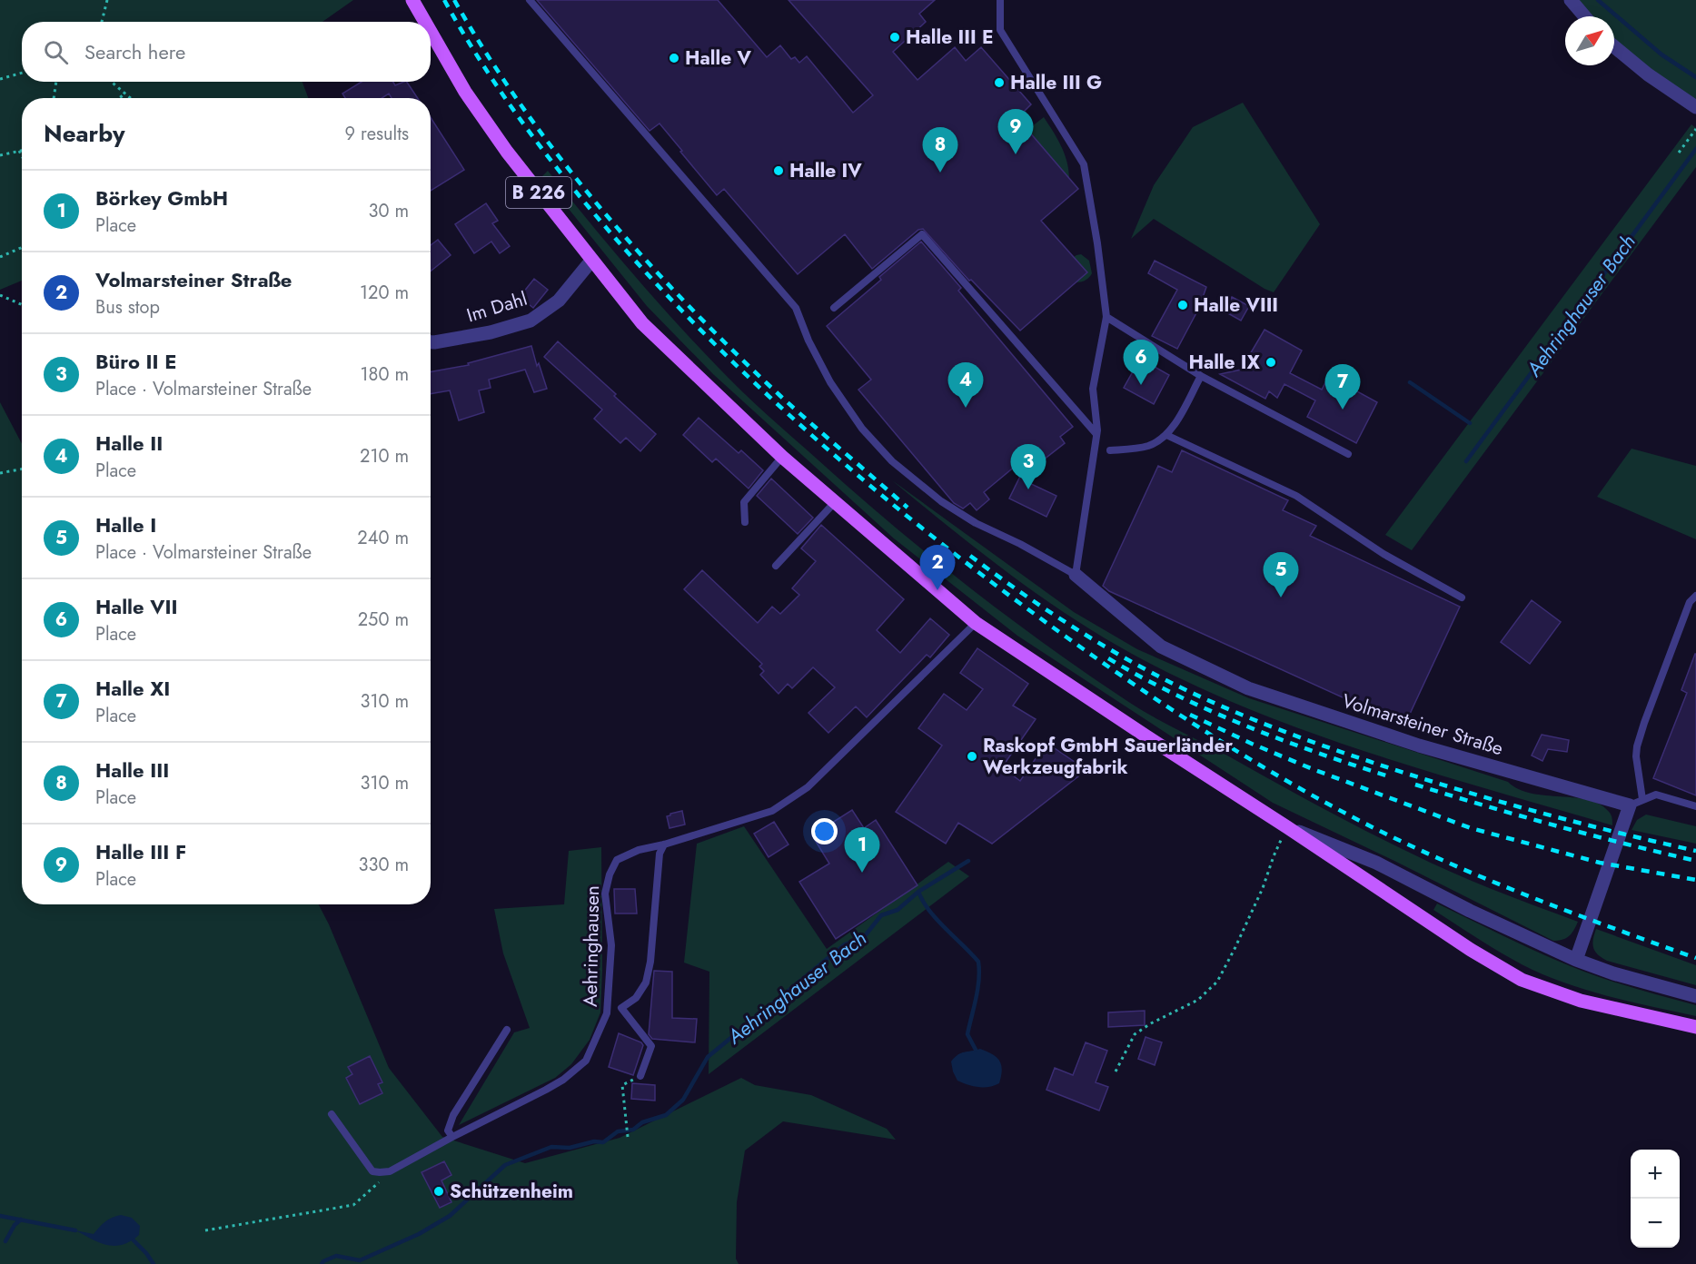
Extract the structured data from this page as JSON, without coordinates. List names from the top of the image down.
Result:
{
  "streets": {
    "main road": ["B 226"],
    "street": ["Im Dahl", "Volmarsteiner Straße"],
    "lane": ["Aehringhausen"]
  },
  "crossings": [
    ["B 226", "Im Dahl"],
    ["B 226", "Aehringhausen"]
  ],
  "water": ["Aehringhauser Bach"],
  "places": [
    "Halle III E",
    "Halle V",
    "Halle III G",
    "Halle IV",
    "Halle VIII",
    "Halle IX",
    "Raskopf GmbH Sauerländer Werkzeugfabrik",
    "Schützenheim"
  ],
  "north": "top right",
  "page": {
    "search": "Search here",
    "heading": ["Nearby", "9 results"],
    "pins": [
      "9",
      "8",
      "6",
      "4",
      "7",
      "3",
      "2",
      "5",
      "1"
    ],
    "list": [
      {
        "mark": "1",
        "name": "Börkey GmbH",
        "note": "Place",
        "value": "30 m"
      },
      {
        "mark": "2",
        "name": "Volmarsteiner Straße",
        "note": "Bus stop",
        "value": "120 m"
      },
      {
        "mark": "3",
        "name": "Büro II E",
        "note": "Place · Volmarsteiner Straße",
        "value": "180 m"
      },
      {
        "mark": "4",
        "name": "Halle II",
        "note": "Place",
        "value": "210 m"
      },
      {
        "mark": "5",
        "name": "Halle I",
        "note": "Place · Volmarsteiner Straße",
        "value": "240 m"
      },
      {
        "mark": "6",
        "name": "Halle VII",
        "note": "Place",
        "value": "250 m"
      },
      {
        "mark": "7",
        "name": "Halle XI",
        "note": "Place",
        "value": "310 m"
      },
      {
        "mark": "8",
        "name": "Halle III",
        "note": "Place",
        "value": "310 m"
      },
      {
        "mark": "9",
        "name": "Halle III F",
        "note": "Place",
        "value": "330 m"
      }
    ],
    "map_buttons": ["+", "−"]
  }
}
